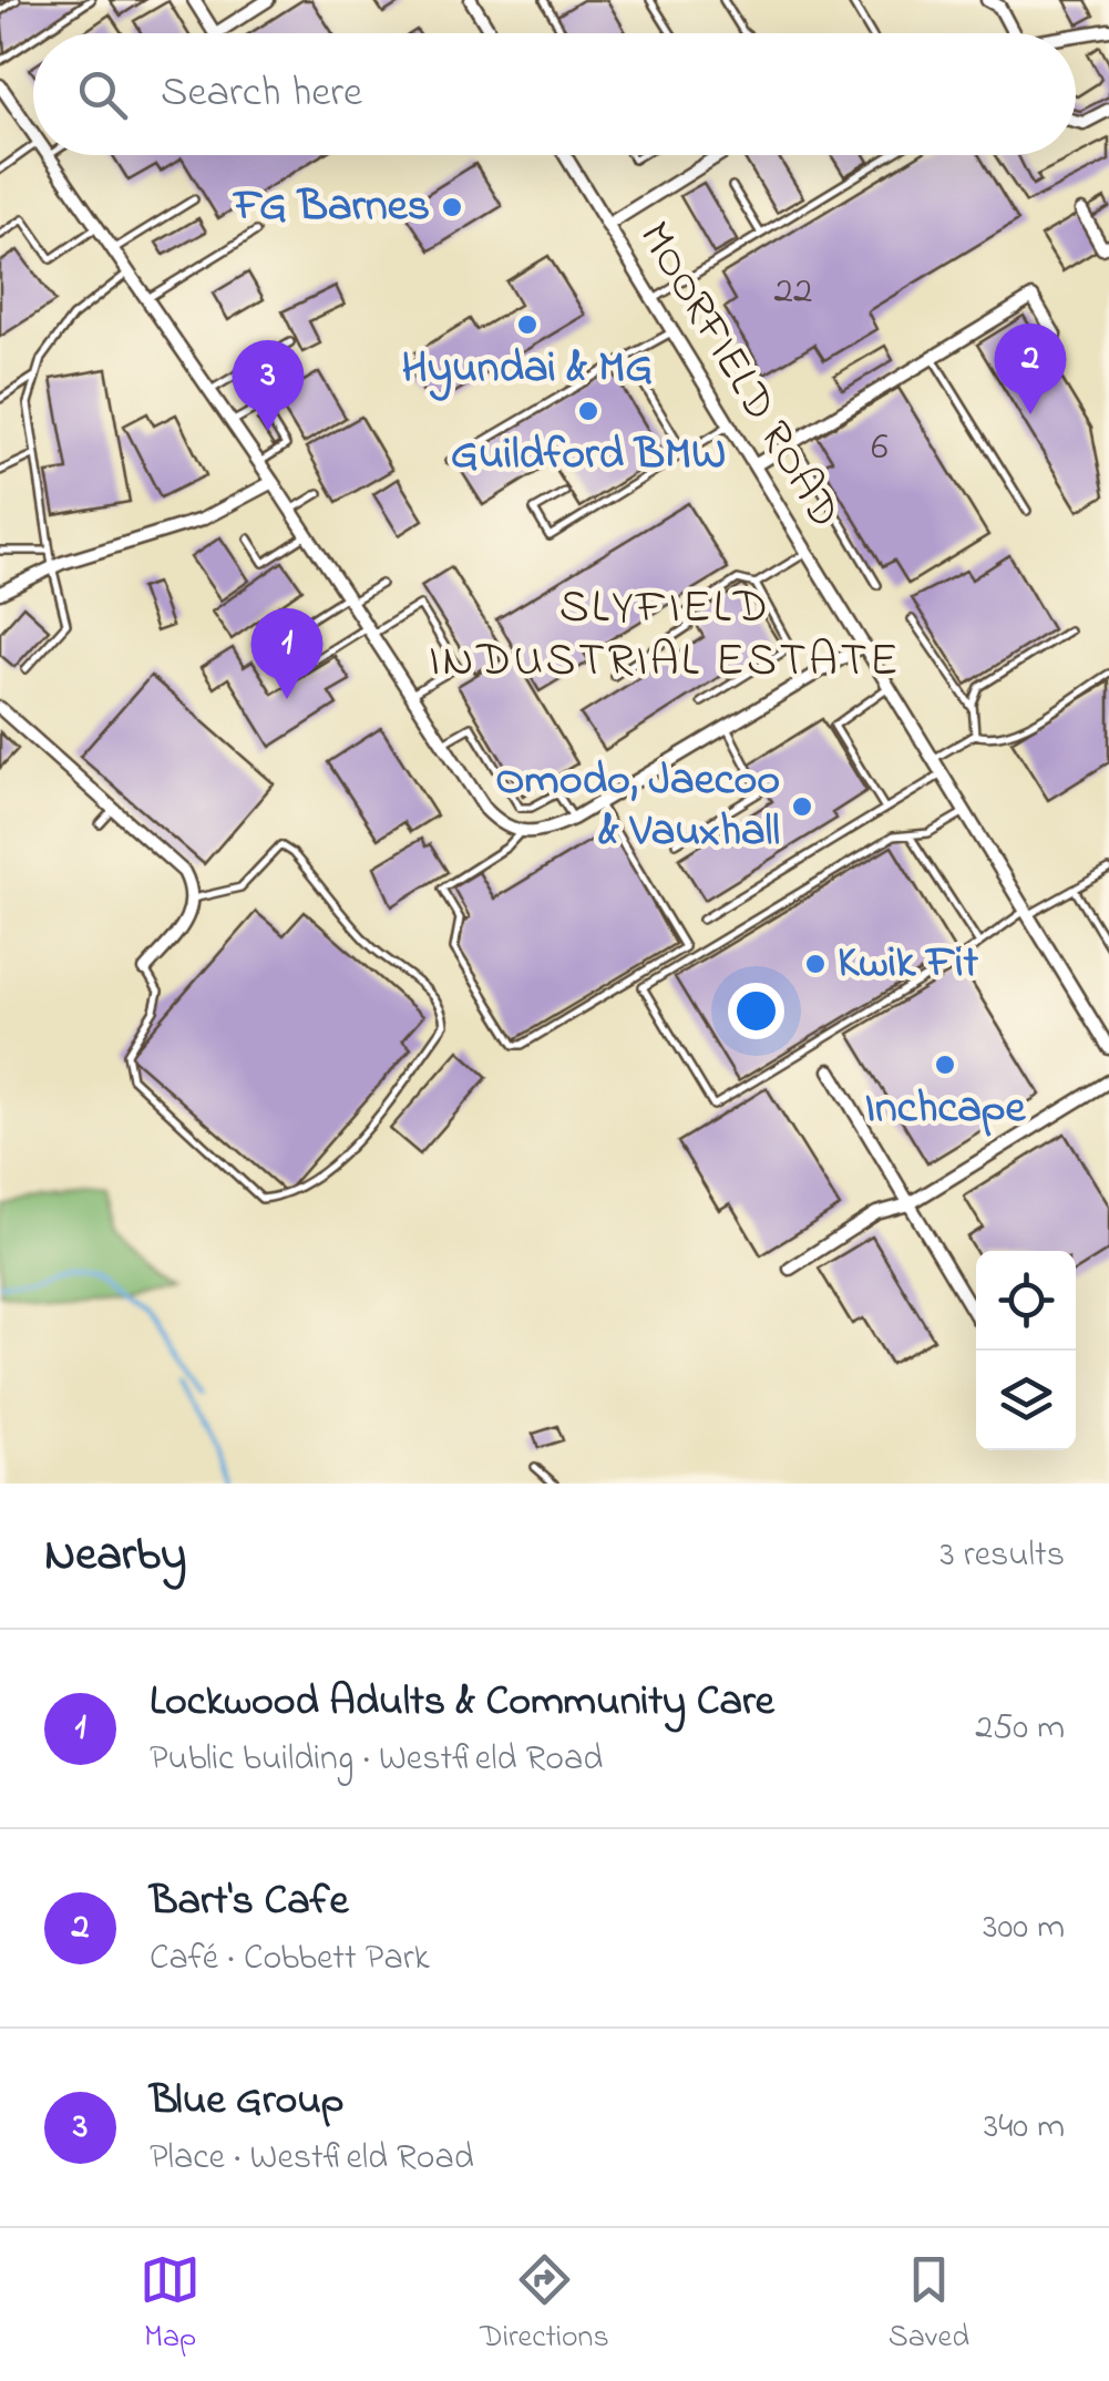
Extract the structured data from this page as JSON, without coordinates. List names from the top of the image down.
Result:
{
  "streets": {
    "street": ["MOORFIELD ROAD"]
  },
  "districts": ["SLYFIELD INDUSTRIAL ESTATE"],
  "places": [
    "FG Barnes",
    "Hyundai & MG",
    "Guildford BMW",
    "Omodo, Jaecoo & Vauxhall",
    "Kwik Fit",
    "Inchcape"
  ],
  "house_numbers": ["22", "6"],
  "page": {
    "search": "Search here",
    "pins": ["2", "3", "1"],
    "heading": ["Nearby", "3 results"],
    "list": [
      {
        "mark": "1",
        "name": "Lockwood Adults & Community Care",
        "note": "Public building · Westfield Road",
        "value": "250 m"
      },
      {
        "mark": "2",
        "name": "Bart's Cafe",
        "note": "Café · Cobbett Park",
        "value": "300 m"
      },
      {
        "mark": "3",
        "name": "Blue Group",
        "note": "Place · Westfield Road",
        "value": "340 m"
      }
    ],
    "nav": ["Map", "Directions", "Saved"]
  }
}
